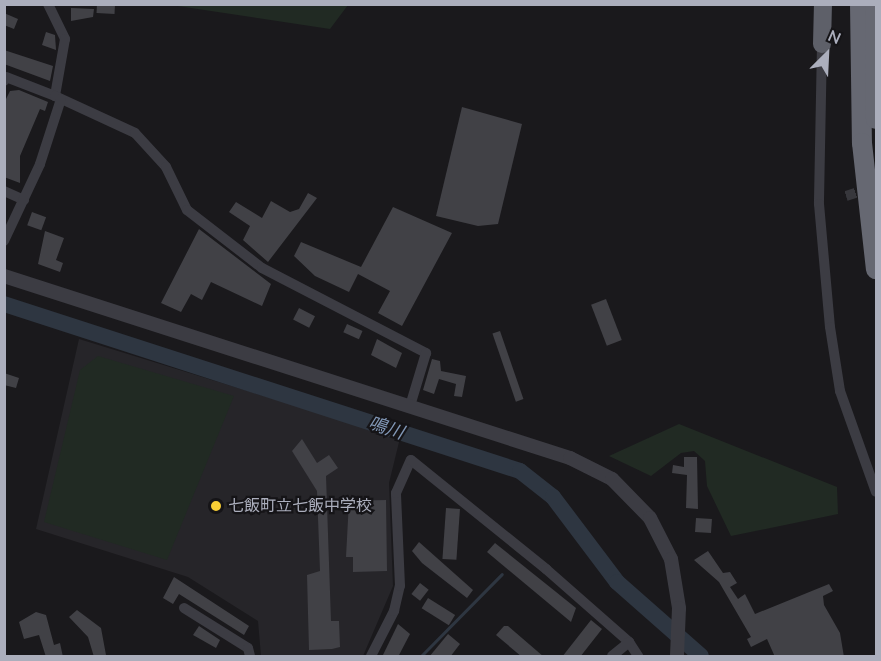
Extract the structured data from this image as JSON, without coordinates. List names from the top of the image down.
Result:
{
  "water": ["鳴川"],
  "places": ["七飯町立七飯中学校"],
  "north": "top right"
}
